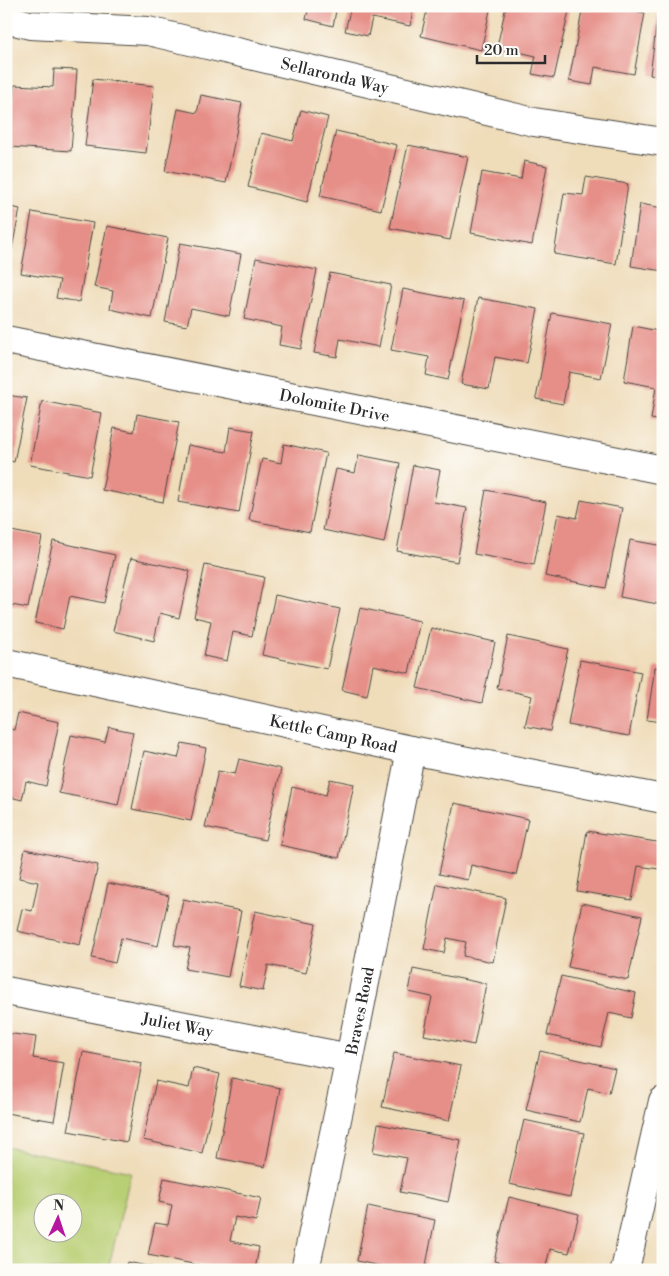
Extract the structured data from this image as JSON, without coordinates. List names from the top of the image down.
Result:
{
  "streets": {
    "street": [
      "Sellaronda Way",
      "Dolomite Drive",
      "Kettle Camp Road",
      "Braves Road",
      "Juliet Way"
    ]
  },
  "crossings": [
    ["Kettle Camp Road", "Braves Road"],
    ["Braves Road", "Juliet Way"]
  ],
  "scale_bar": "20 m",
  "north": "top"
}
